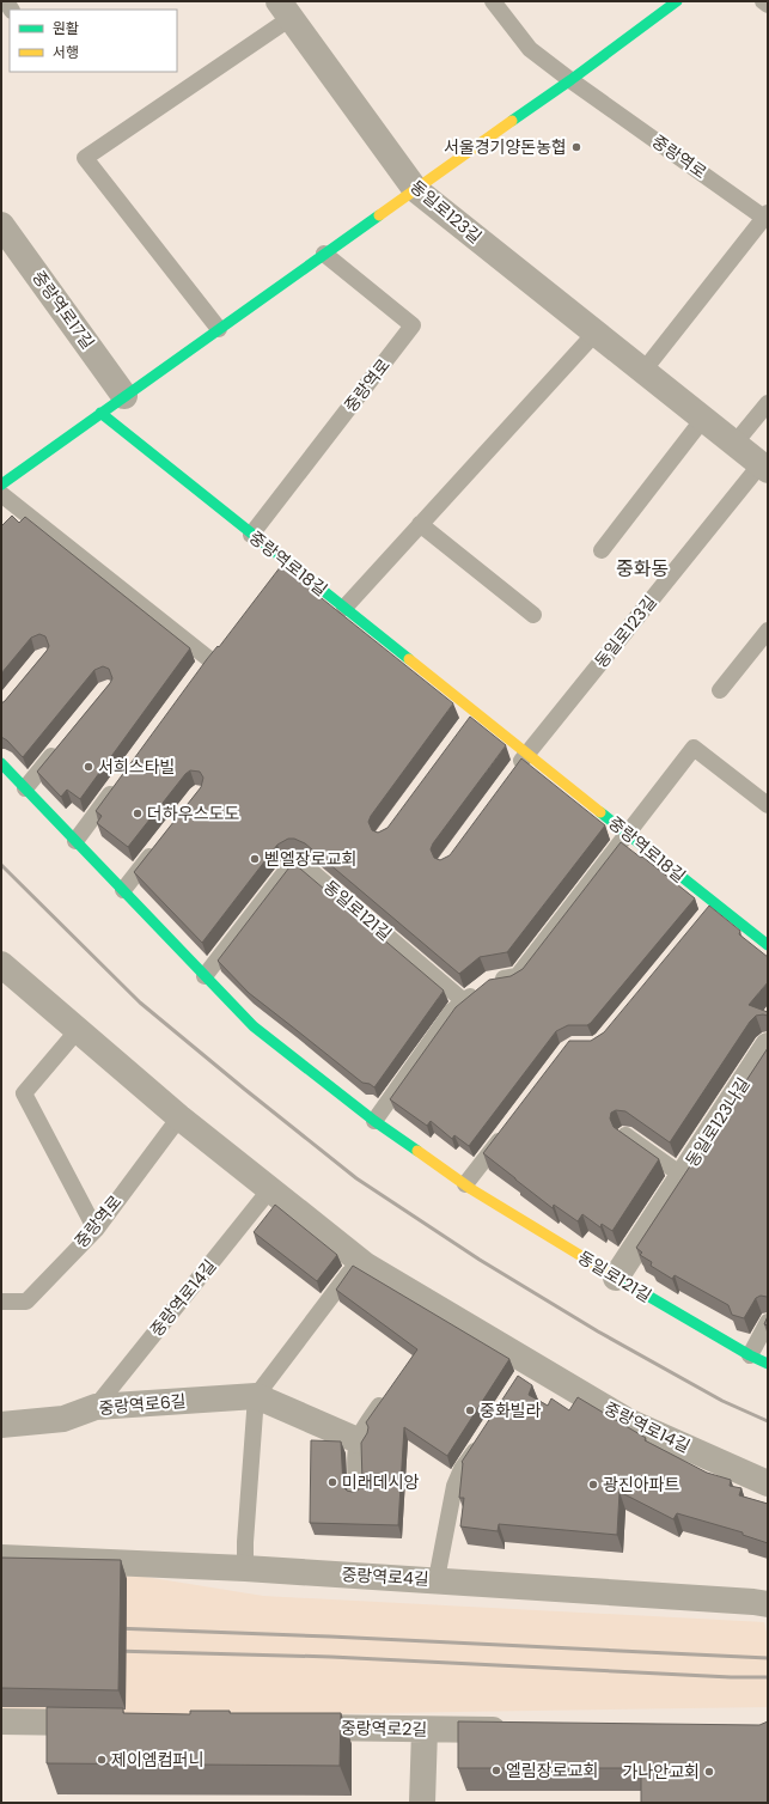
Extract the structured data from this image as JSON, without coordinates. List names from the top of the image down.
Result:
{
  "streets": {
    "street": [
      "동일로123길",
      "중랑역로17길",
      "중랑역로18길",
      "동일로121길",
      "동일로123나길",
      "중랑역로14길",
      "중랑역로6길",
      "중랑역로4길",
      "중랑역로2길"
    ],
    "lane": ["중랑역로"]
  },
  "crossings": [
    ["중랑역로", "중랑역로18길"],
    ["중랑역로", "중랑역로14길"],
    ["동일로123길", "중랑역로18길"],
    ["동일로121길", "동일로123나길"],
    ["중랑역로14길", "중랑역로6길"]
  ],
  "districts": ["중화동"],
  "places": [
    "서울경기양돈농협",
    "서희스타빌",
    "더하우스도도",
    "벧엘장로교회",
    "중화빌라",
    "미래데시앙",
    "광진아파트",
    "제이엠컴퍼니",
    "엘림장로교회",
    "가나안교회"
  ],
  "legend": ["원활", "서행"]
}
